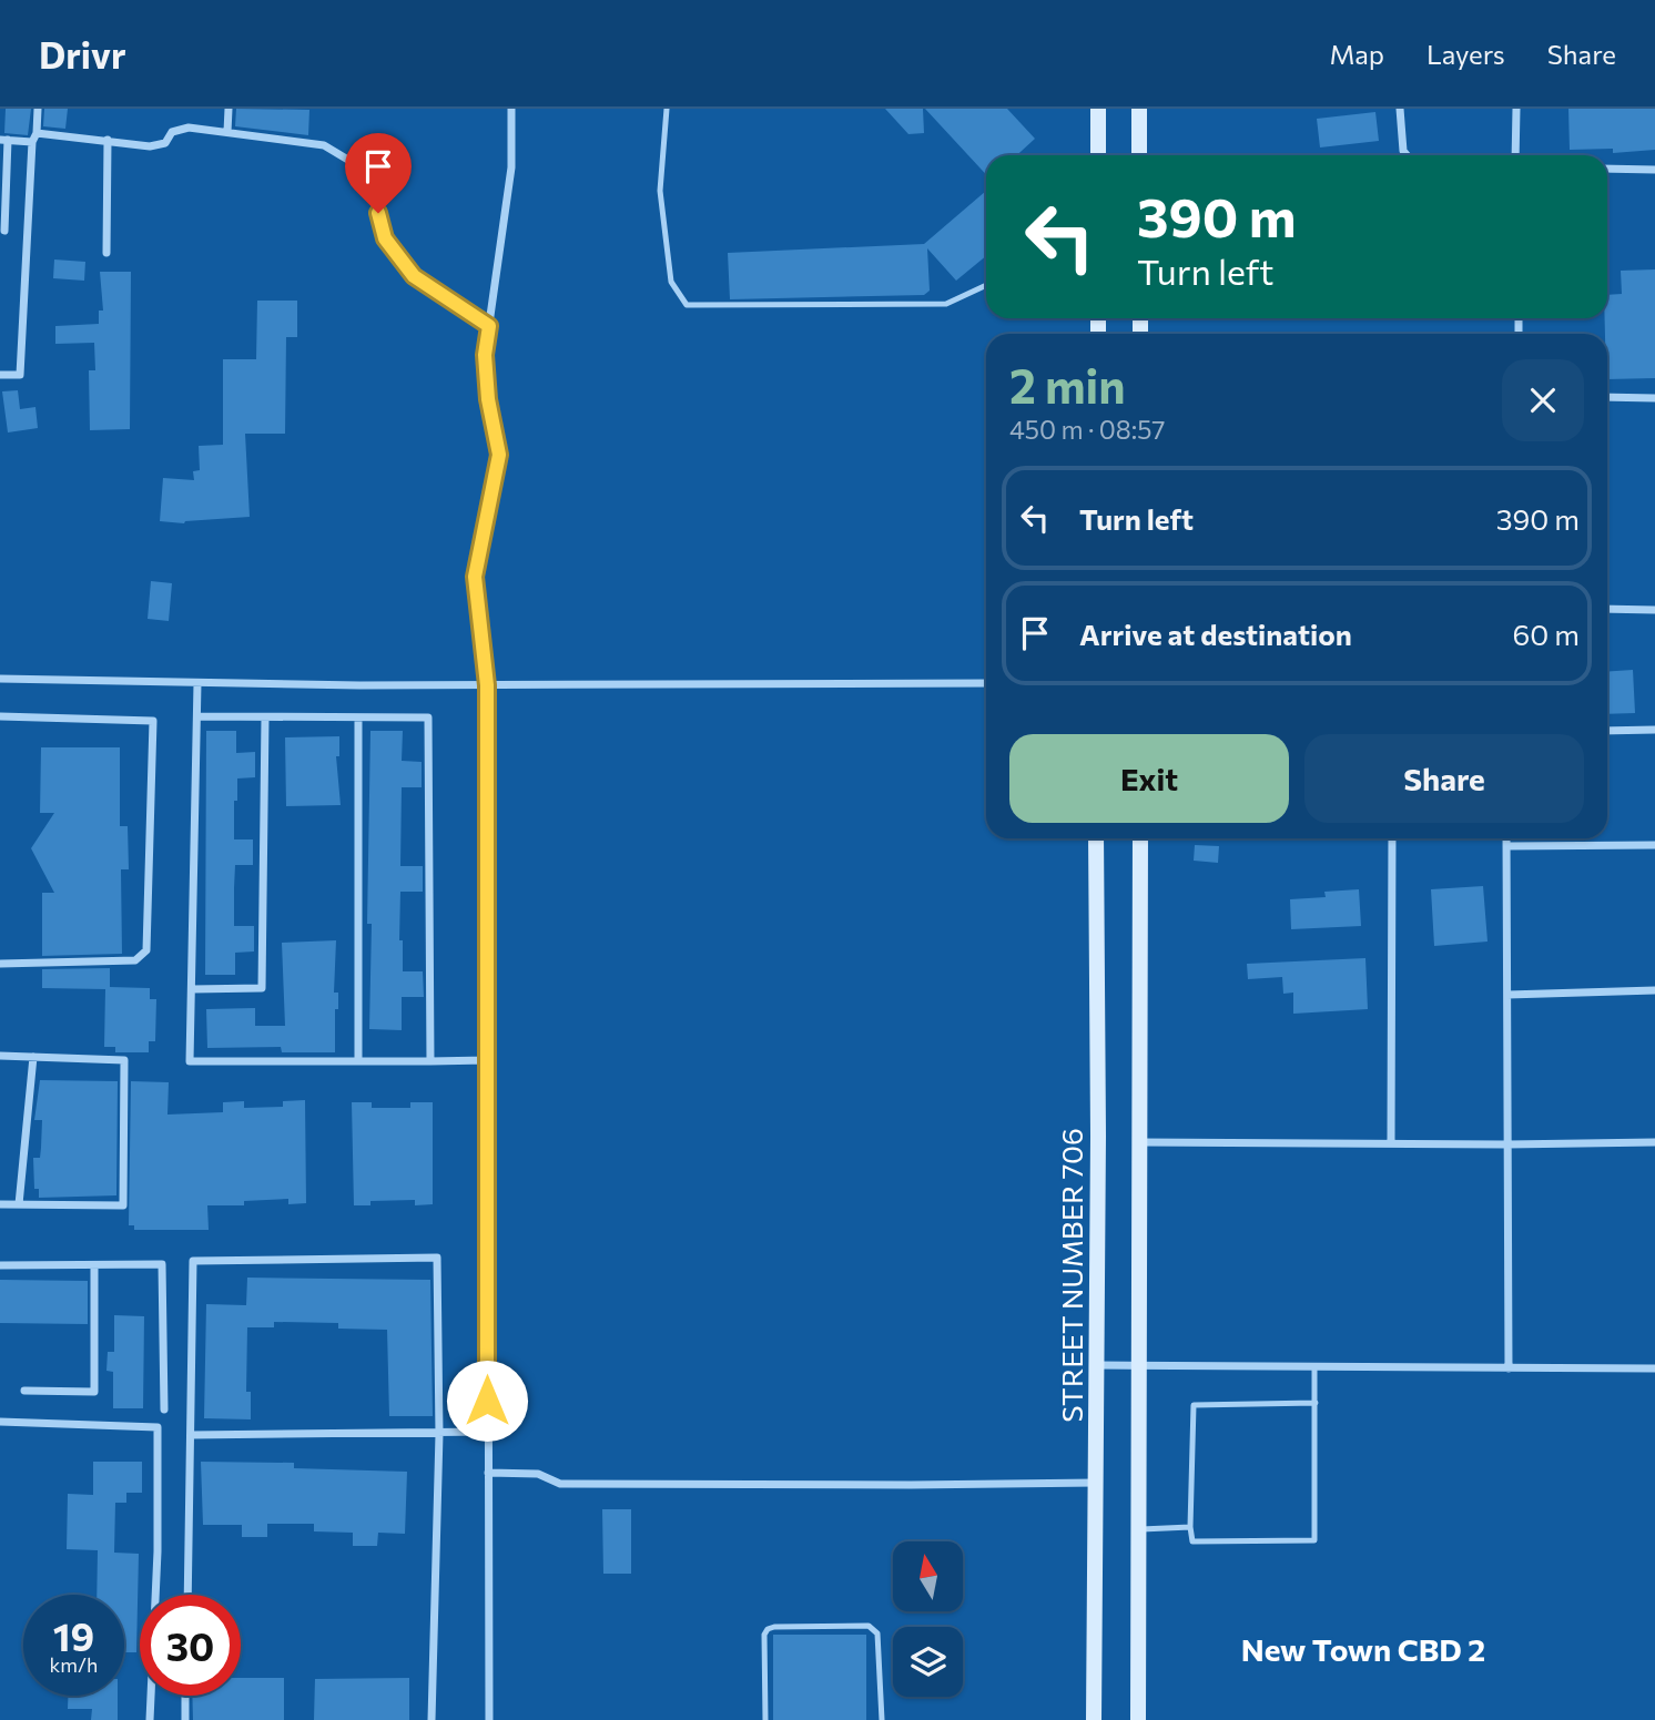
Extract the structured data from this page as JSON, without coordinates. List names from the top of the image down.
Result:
{
  "streets": {
    "street": ["STREET NUMBER 706"]
  },
  "districts": ["New Town CBD 2"],
  "north": "top",
  "page": {
    "header": "Drivr",
    "nav": ["Map", "Layers", "Share"],
    "turn": ["390 m", "Turn left"],
    "heading": ["2 min", "450 m · 08:57"],
    "list": [
      {
        "name": "Turn left",
        "value": "390 m"
      },
      {
        "name": "Arrive at destination",
        "value": "60 m"
      }
    ],
    "buttons": ["Exit", "Share"],
    "speed": "19 km/h",
    "limit": "30"
  }
}
